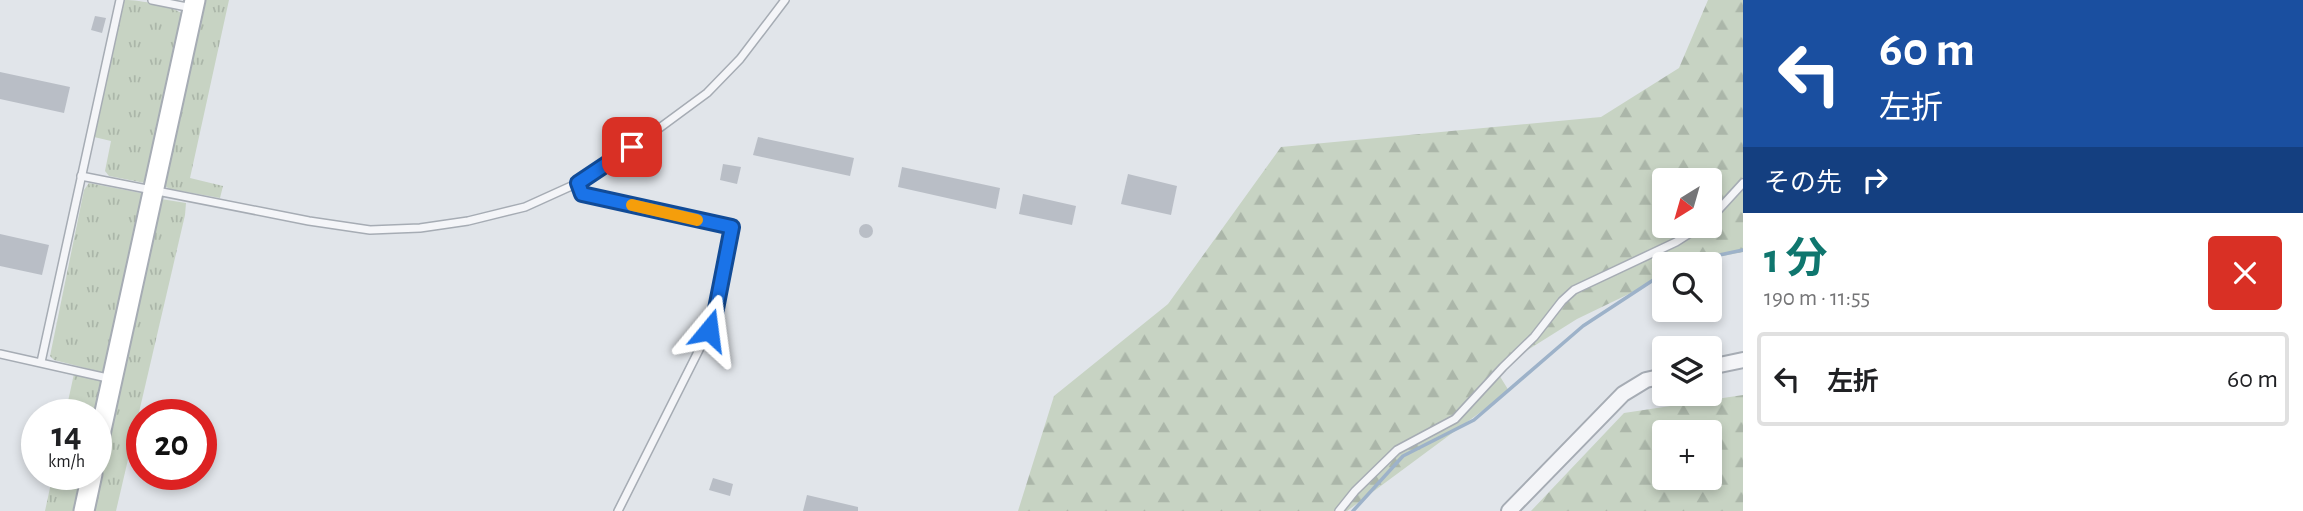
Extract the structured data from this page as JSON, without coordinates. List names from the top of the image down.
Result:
{
  "north": "bottom left",
  "page": {
    "turn": ["60 m", "左折"],
    "then": "その先",
    "map_buttons": "+",
    "heading": ["1 分", "190 m · 11:55"],
    "list": [
      {
        "name": "左折",
        "value": "60 m"
      }
    ],
    "speed": "14 km/h",
    "limit": "20"
  }
}
